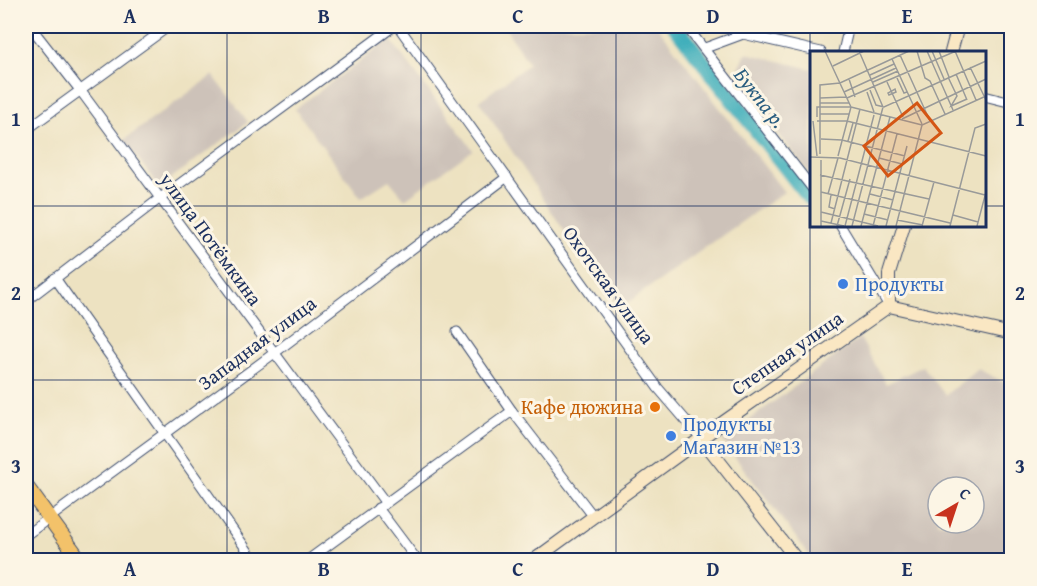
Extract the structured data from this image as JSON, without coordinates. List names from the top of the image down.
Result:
{
  "streets": {
    "main road": ["Охотская улица", "Степная улица"],
    "street": ["улица Потёмкина", "Западная улица"]
  },
  "crossings": [
    ["улица Потёмкина", "Западная улица"],
    ["Охотская улица", "Западная улица"],
    ["Охотская улица", "Степная улица"]
  ],
  "water": ["Букпа р."],
  "places": ["Продукты", "Кафе дюжина", "Продукты Магазин №13"],
  "north": "top right",
  "grid": {
    "columns": [
      "A",
      "B",
      "C",
      "D",
      "E"
    ],
    "rows": ["1", "2", "3"]
  }
}
